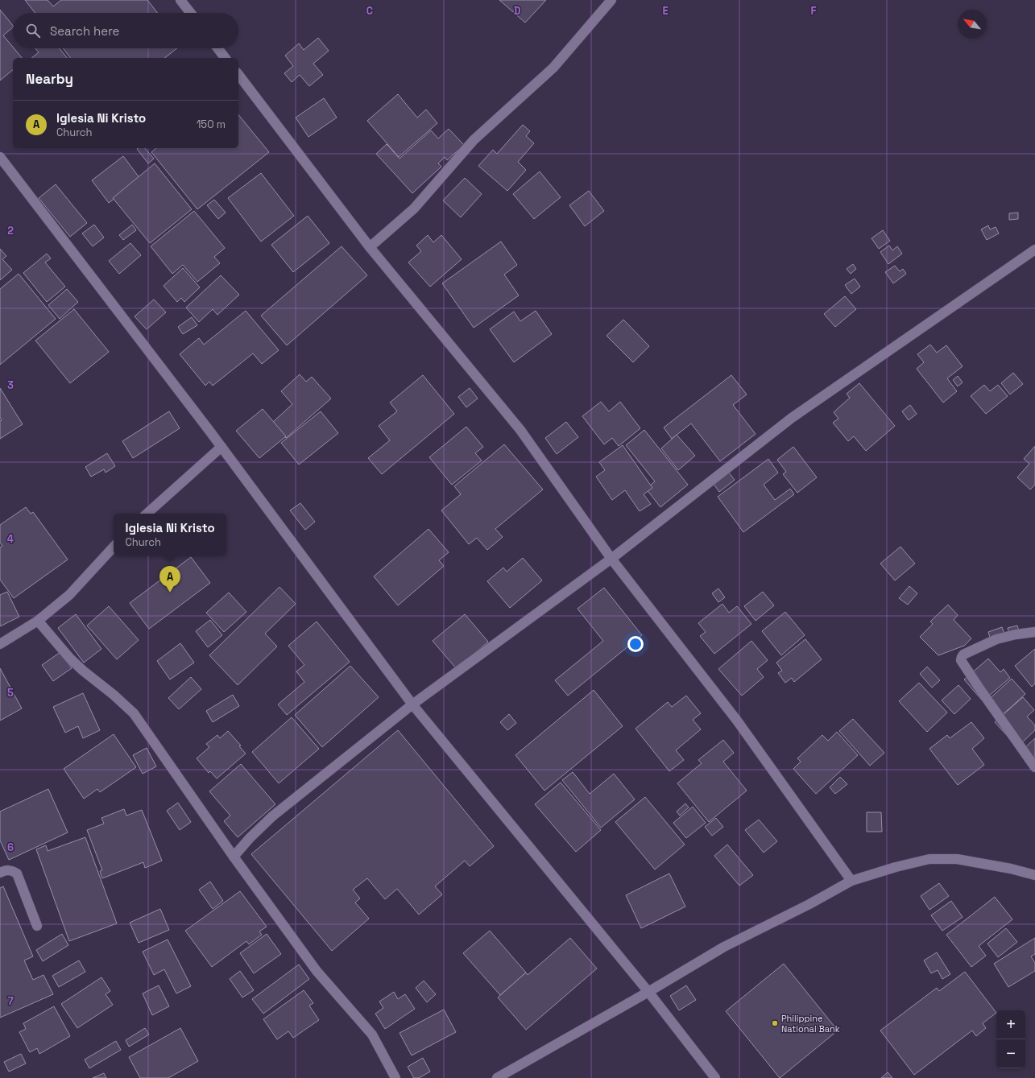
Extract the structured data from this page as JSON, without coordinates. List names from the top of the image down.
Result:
{
  "places": ["Philippine National Bank"],
  "north": "top left",
  "page": {
    "search": "Search here",
    "heading": "Nearby",
    "list": [
      {
        "mark": "A",
        "name": "Iglesia Ni Kristo",
        "note": "Church",
        "value": "150 m"
      }
    ],
    "popup": ["Iglesia Ni Kristo", "Church"],
    "pins": "A",
    "map_buttons": ["+", "−"]
  },
  "grid": {
    "columns": [
      "C",
      "D",
      "E",
      "F"
    ],
    "rows": [
      "2",
      "3",
      "4",
      "5",
      "6",
      "7"
    ]
  }
}
